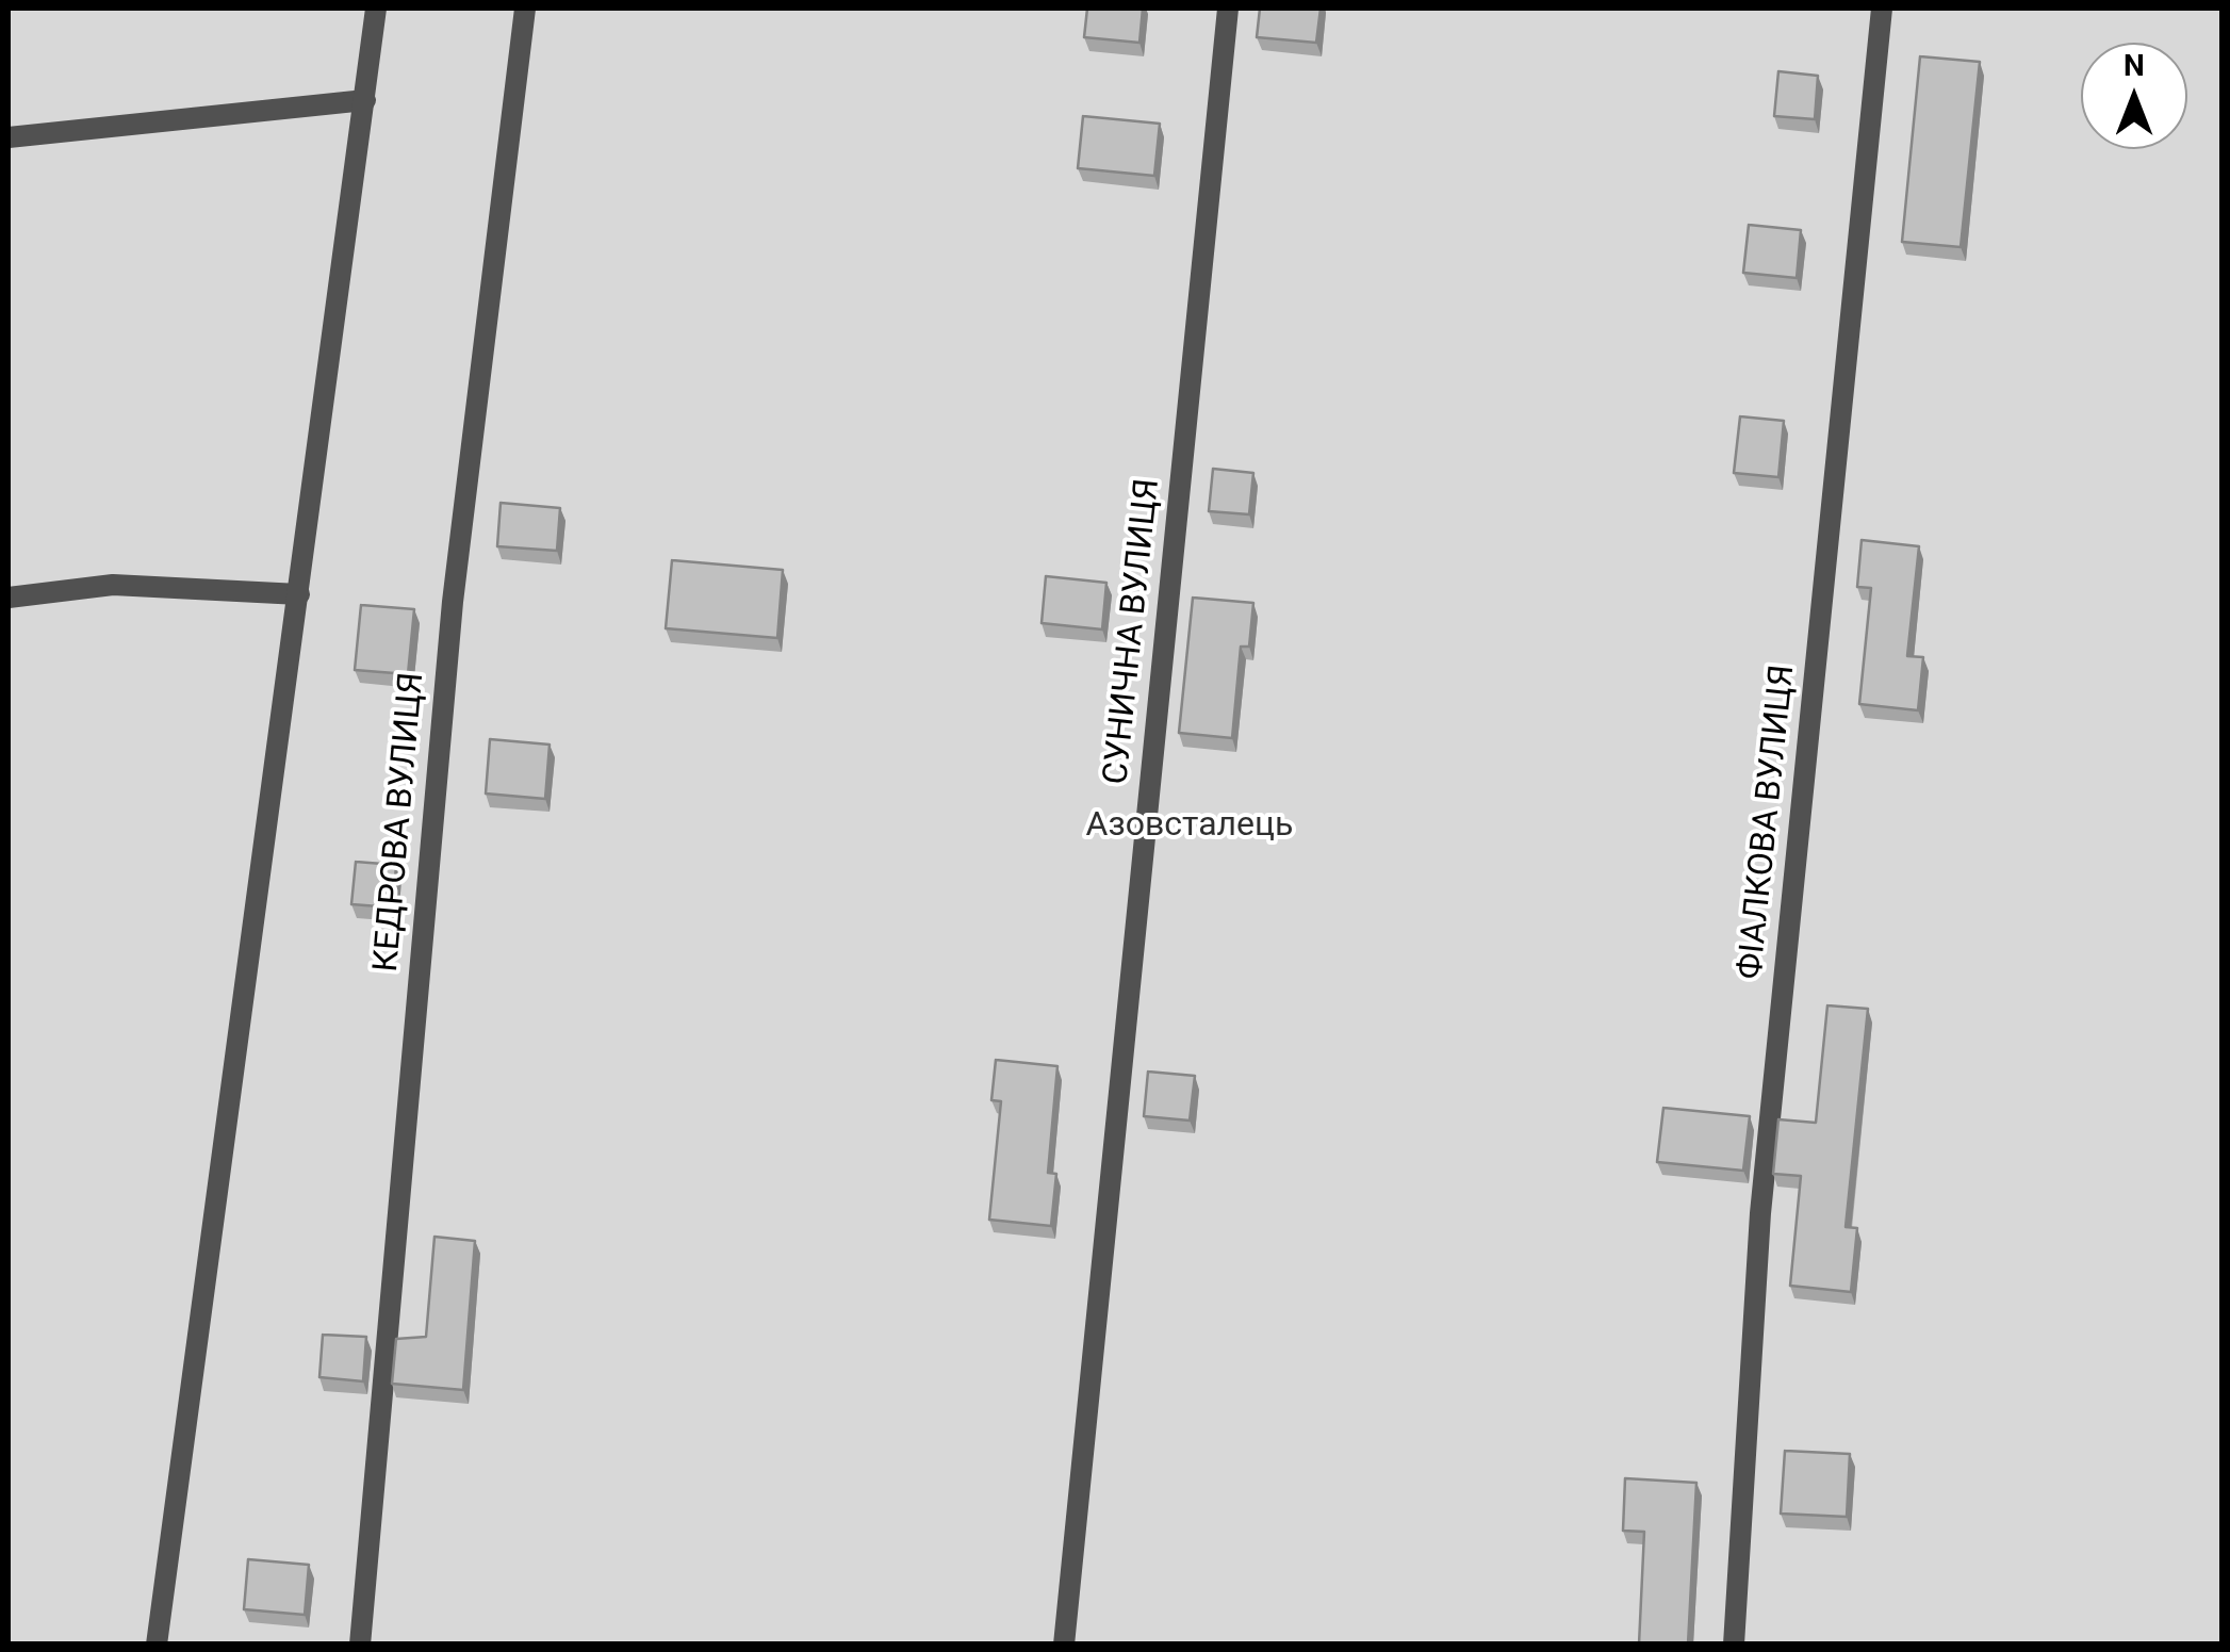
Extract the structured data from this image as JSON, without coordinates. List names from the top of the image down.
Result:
{
  "streets": {
    "street": ["СУНИЧНА ВУЛИЦЯ", "КЕДРОВА ВУЛИЦЯ", "ФІАЛКОВА ВУЛИЦЯ"]
  },
  "parks": ["Азовсталець"],
  "north": "top"
}
